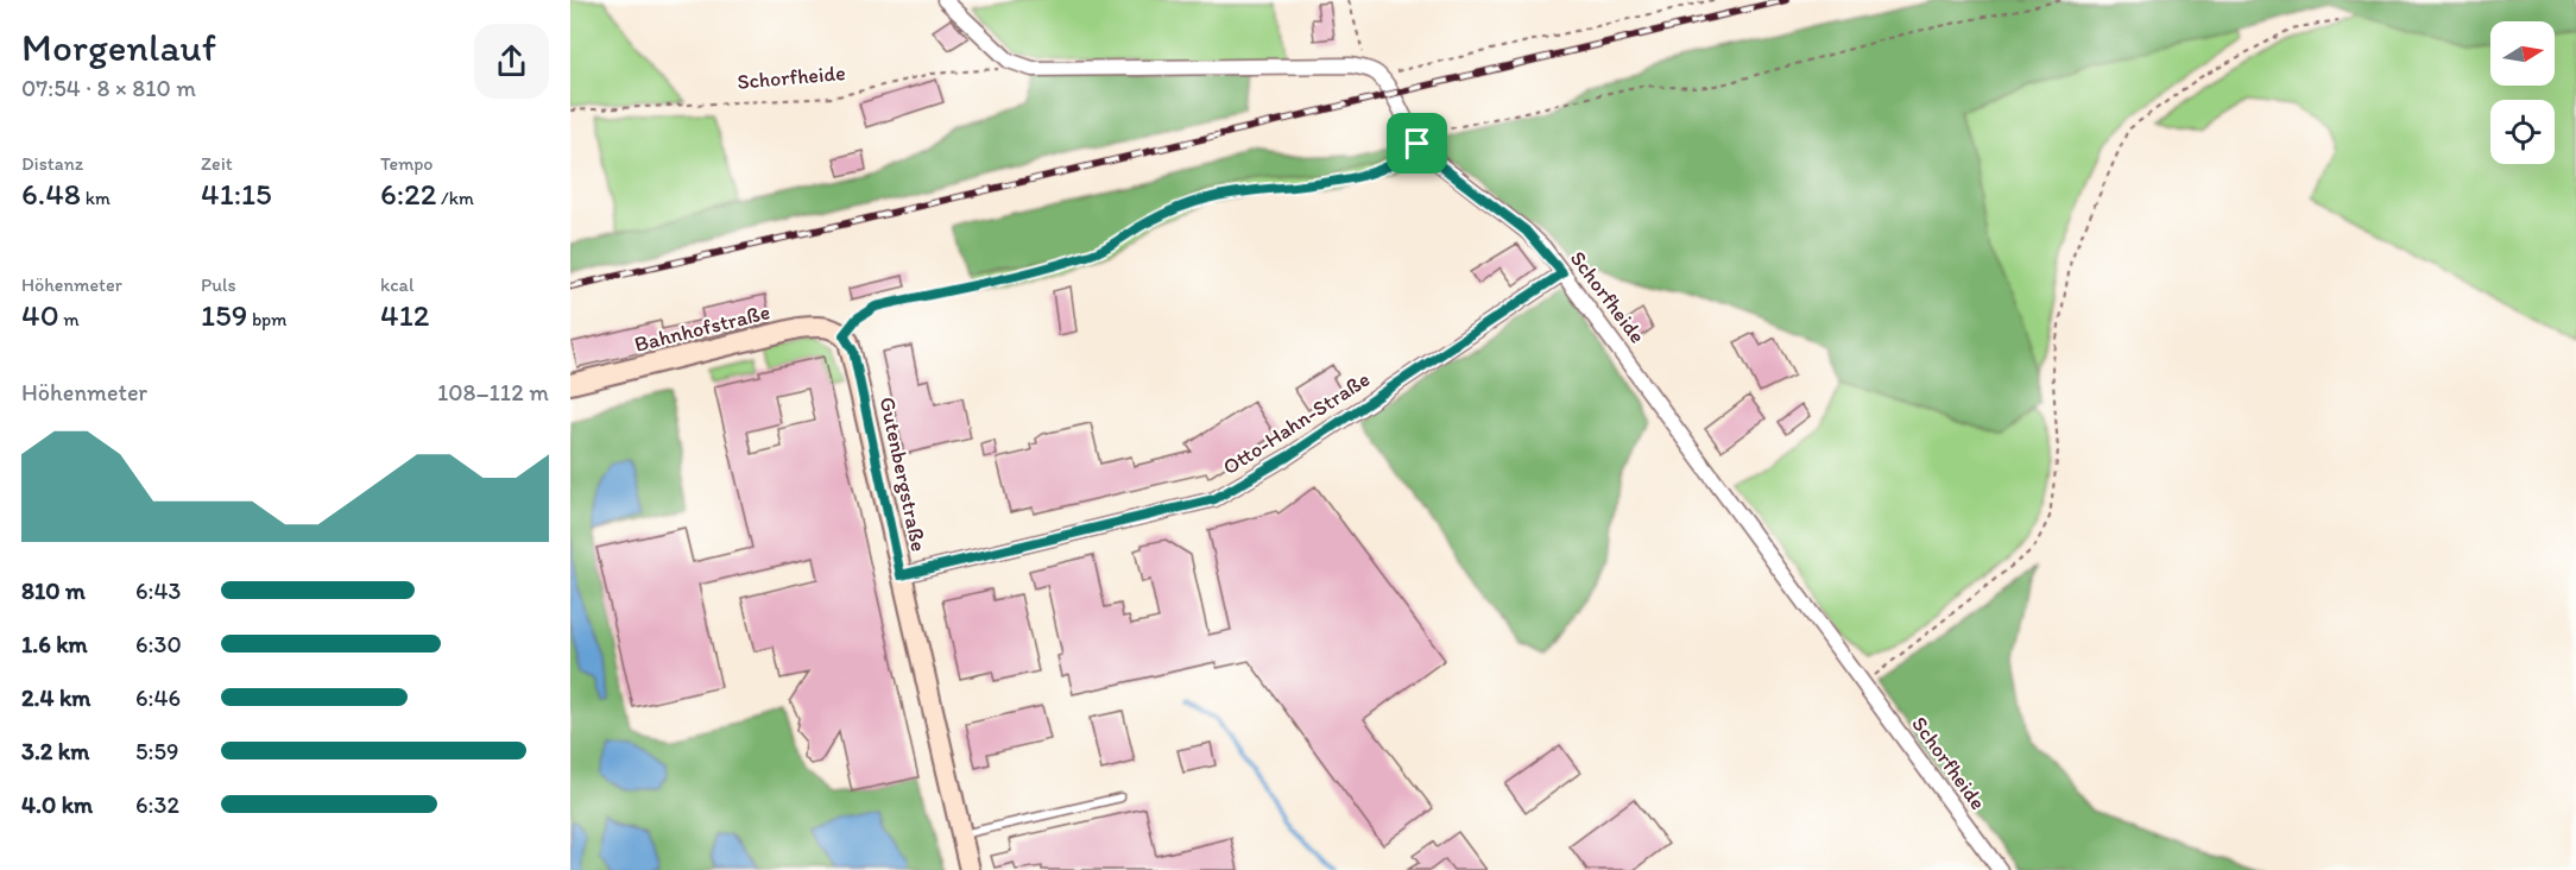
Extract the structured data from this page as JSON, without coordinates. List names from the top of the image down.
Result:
{
  "streets": {
    "street": [
      "Schorfheide",
      "Bahnhofstraße",
      "Otto-Hahn-Straße",
      "Gutenbergstraße"
    ]
  },
  "crossings": [
    ["Schorfheide", "Otto-Hahn-Straße"],
    ["Bahnhofstraße", "Gutenbergstraße"],
    ["Otto-Hahn-Straße", "Gutenbergstraße"]
  ],
  "north": "right",
  "page": {
    "heading": ["Morgenlauf", "07:54 · 8 × 810 m"],
    "stats": [
      ["Distanz", "6.48 km"],
      ["Zeit", "41:15"],
      ["Tempo", "6:22 /km"],
      ["Höhenmeter", "40 m"],
      ["Puls", "159 bpm"],
      ["kcal", "412"]
    ],
    "chart": ["Höhenmeter", "108–112 m"],
    "list": [
      {
        "name": "810 m",
        "note": "6:43"
      },
      {
        "name": "1.6 km",
        "note": "6:30"
      },
      {
        "name": "2.4 km",
        "note": "6:46"
      },
      {
        "name": "3.2 km",
        "note": "5:59"
      },
      {
        "name": "4.0 km",
        "note": "6:32"
      }
    ]
  }
}
